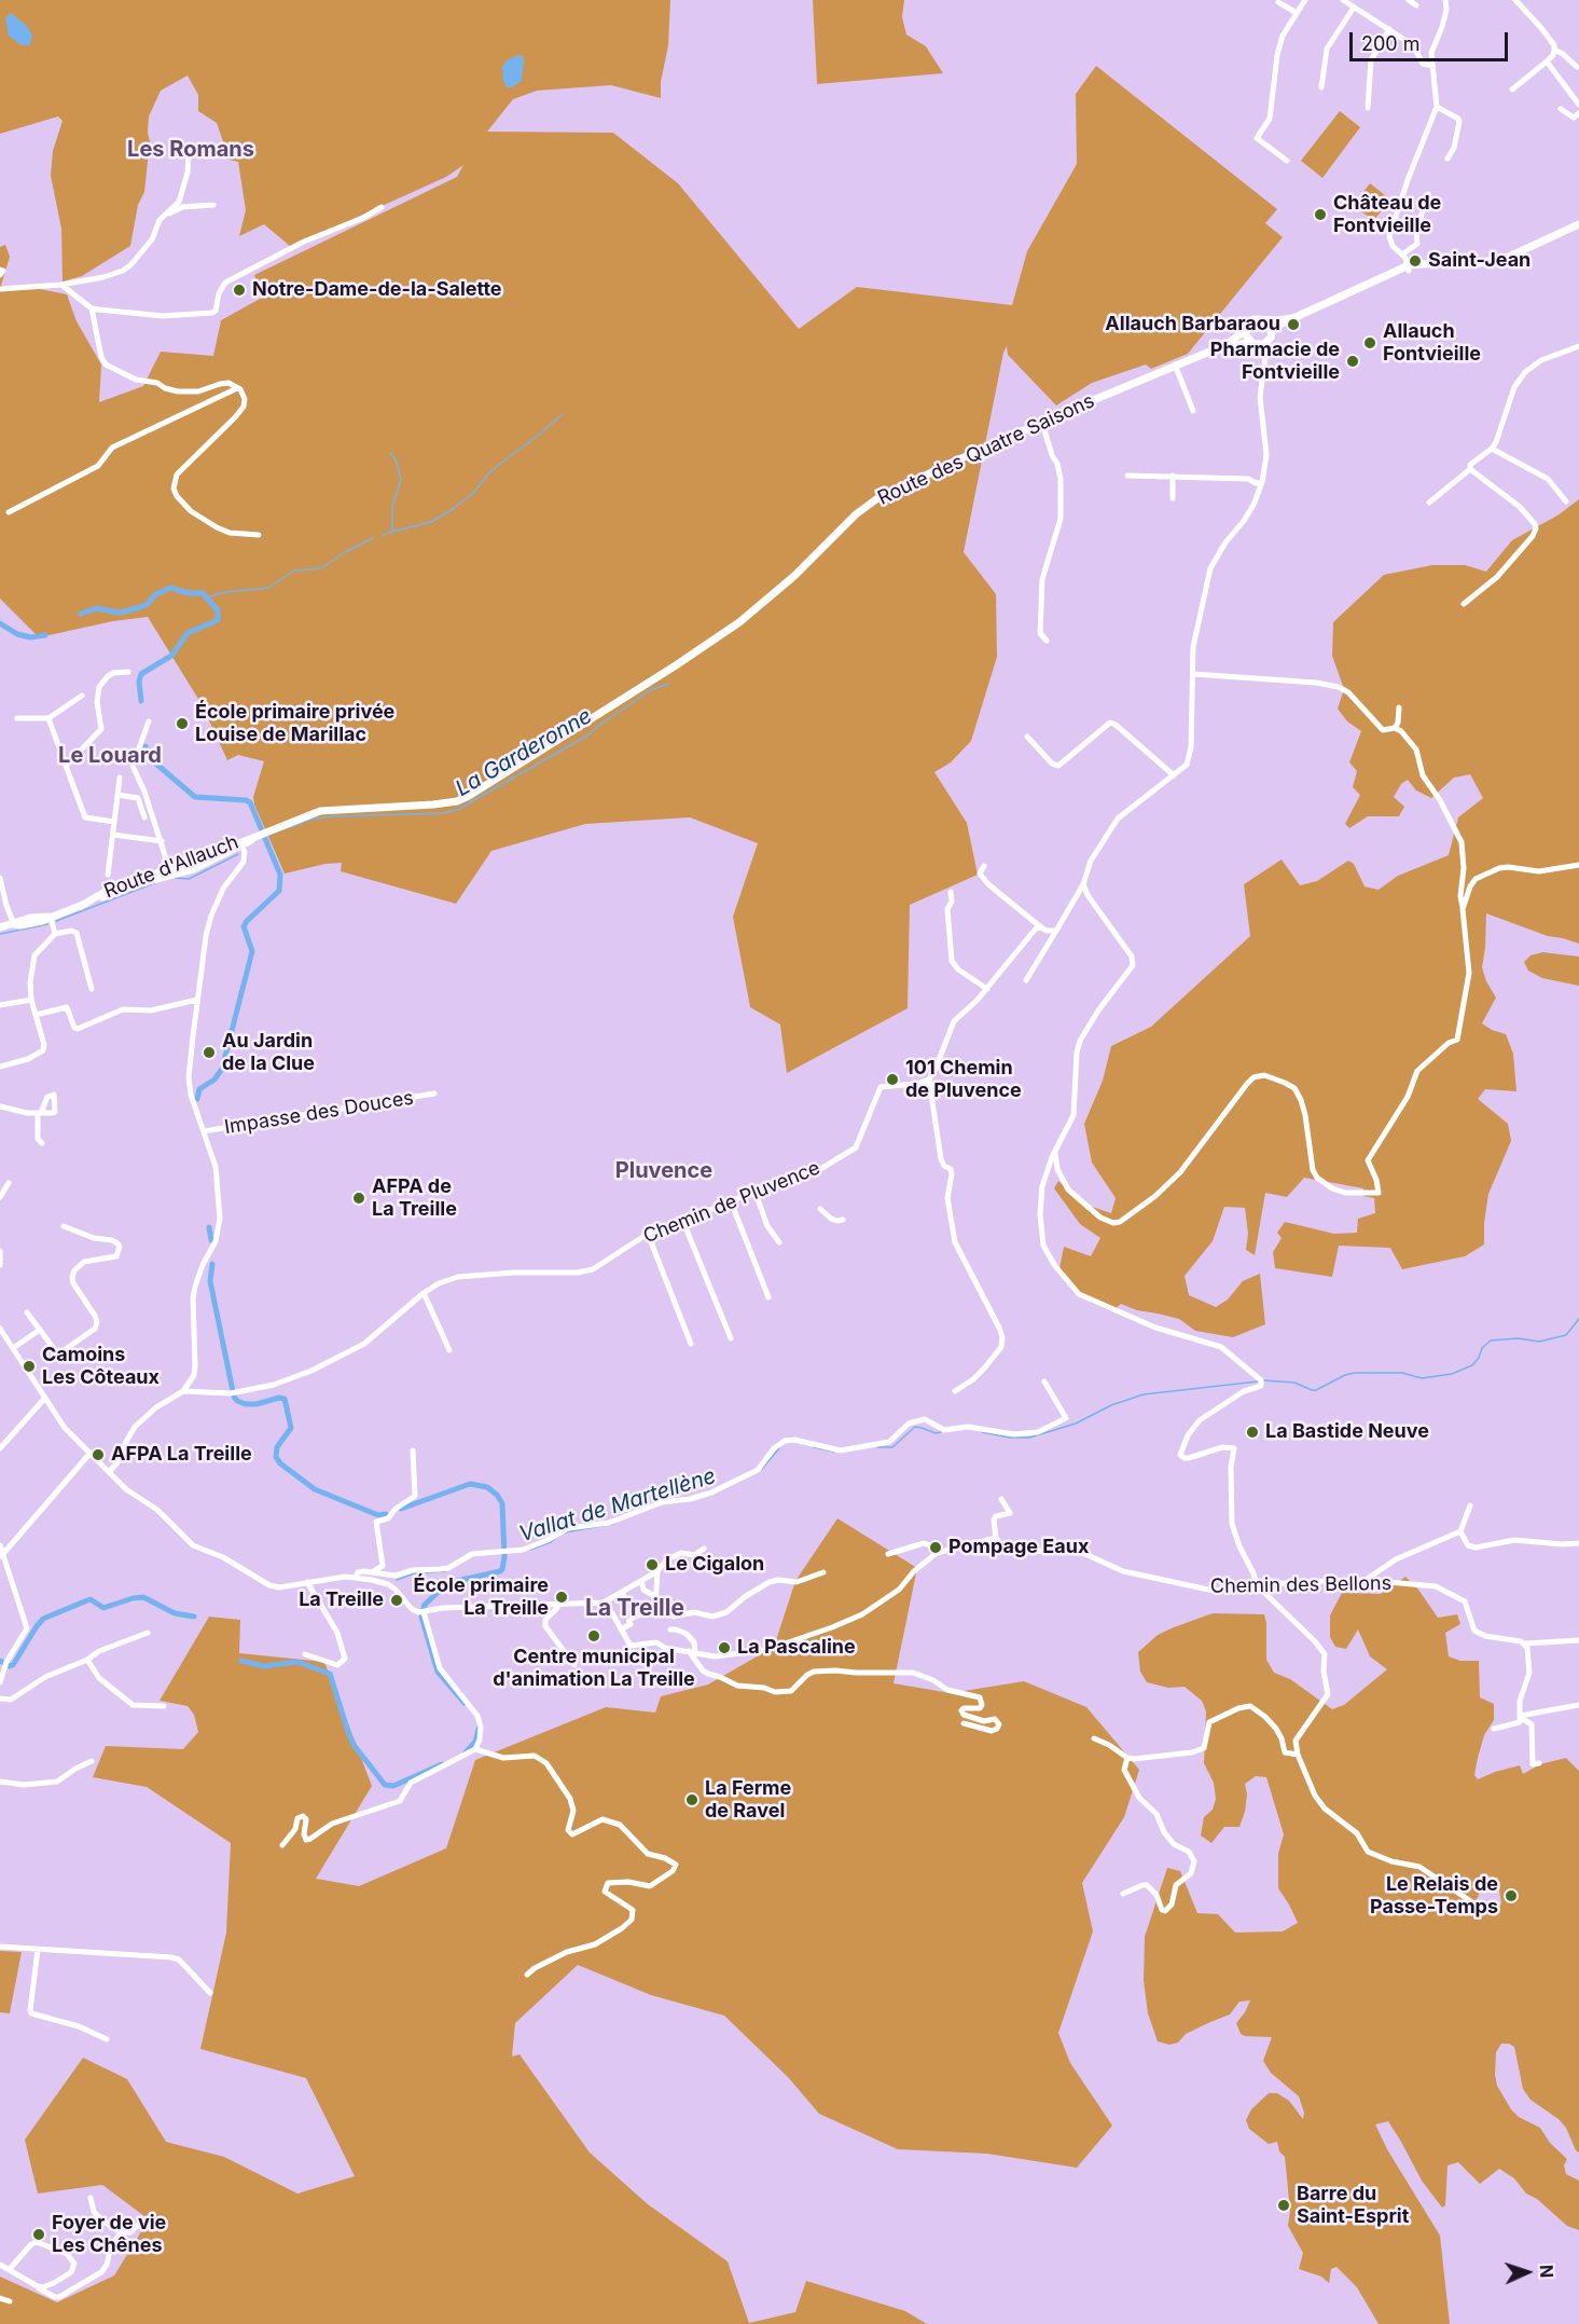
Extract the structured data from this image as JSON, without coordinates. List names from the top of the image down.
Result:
{
  "streets": {
    "main road": ["Route des Quatre Saisons", "Route d'Allauch"],
    "street": ["Impasse des Douces", "Chemin de Pluvence", "Chemin des Bellons"]
  },
  "crossings": [
    ["Route des Quatre Saisons", "Route d'Allauch"]
  ],
  "districts": [
    "Les Romans",
    "Le Louard",
    "Pluvence",
    "La Treille"
  ],
  "water": ["La Garderonne", "Vallat de Martellène"],
  "places": [
    "Château de Fontvieille",
    "Saint-Jean",
    "Notre-Dame-de-la-Salette",
    "Allauch Barbaraou",
    "Allauch Fontvieille",
    "Pharmacie de Fontvieille",
    "École primaire privée Louise de Marillac",
    "Au Jardin de la Clue",
    "101 Chemin de Pluvence",
    "AFPA de La Treille",
    "Camoins Les Côteaux",
    "La Bastide Neuve",
    "AFPA La Treille",
    "Pompage Eaux",
    "Le Cigalon",
    "École primaire La Treille",
    "La Treille",
    "Centre municipal d'animation La Treille",
    "La Pascaline",
    "La Ferme de Ravel",
    "Le Relais de Passe-Temps",
    "Barre du Saint-Esprit",
    "Foyer de vie Les Chênes"
  ],
  "scale_bar": "200 m",
  "north": "right"
}
